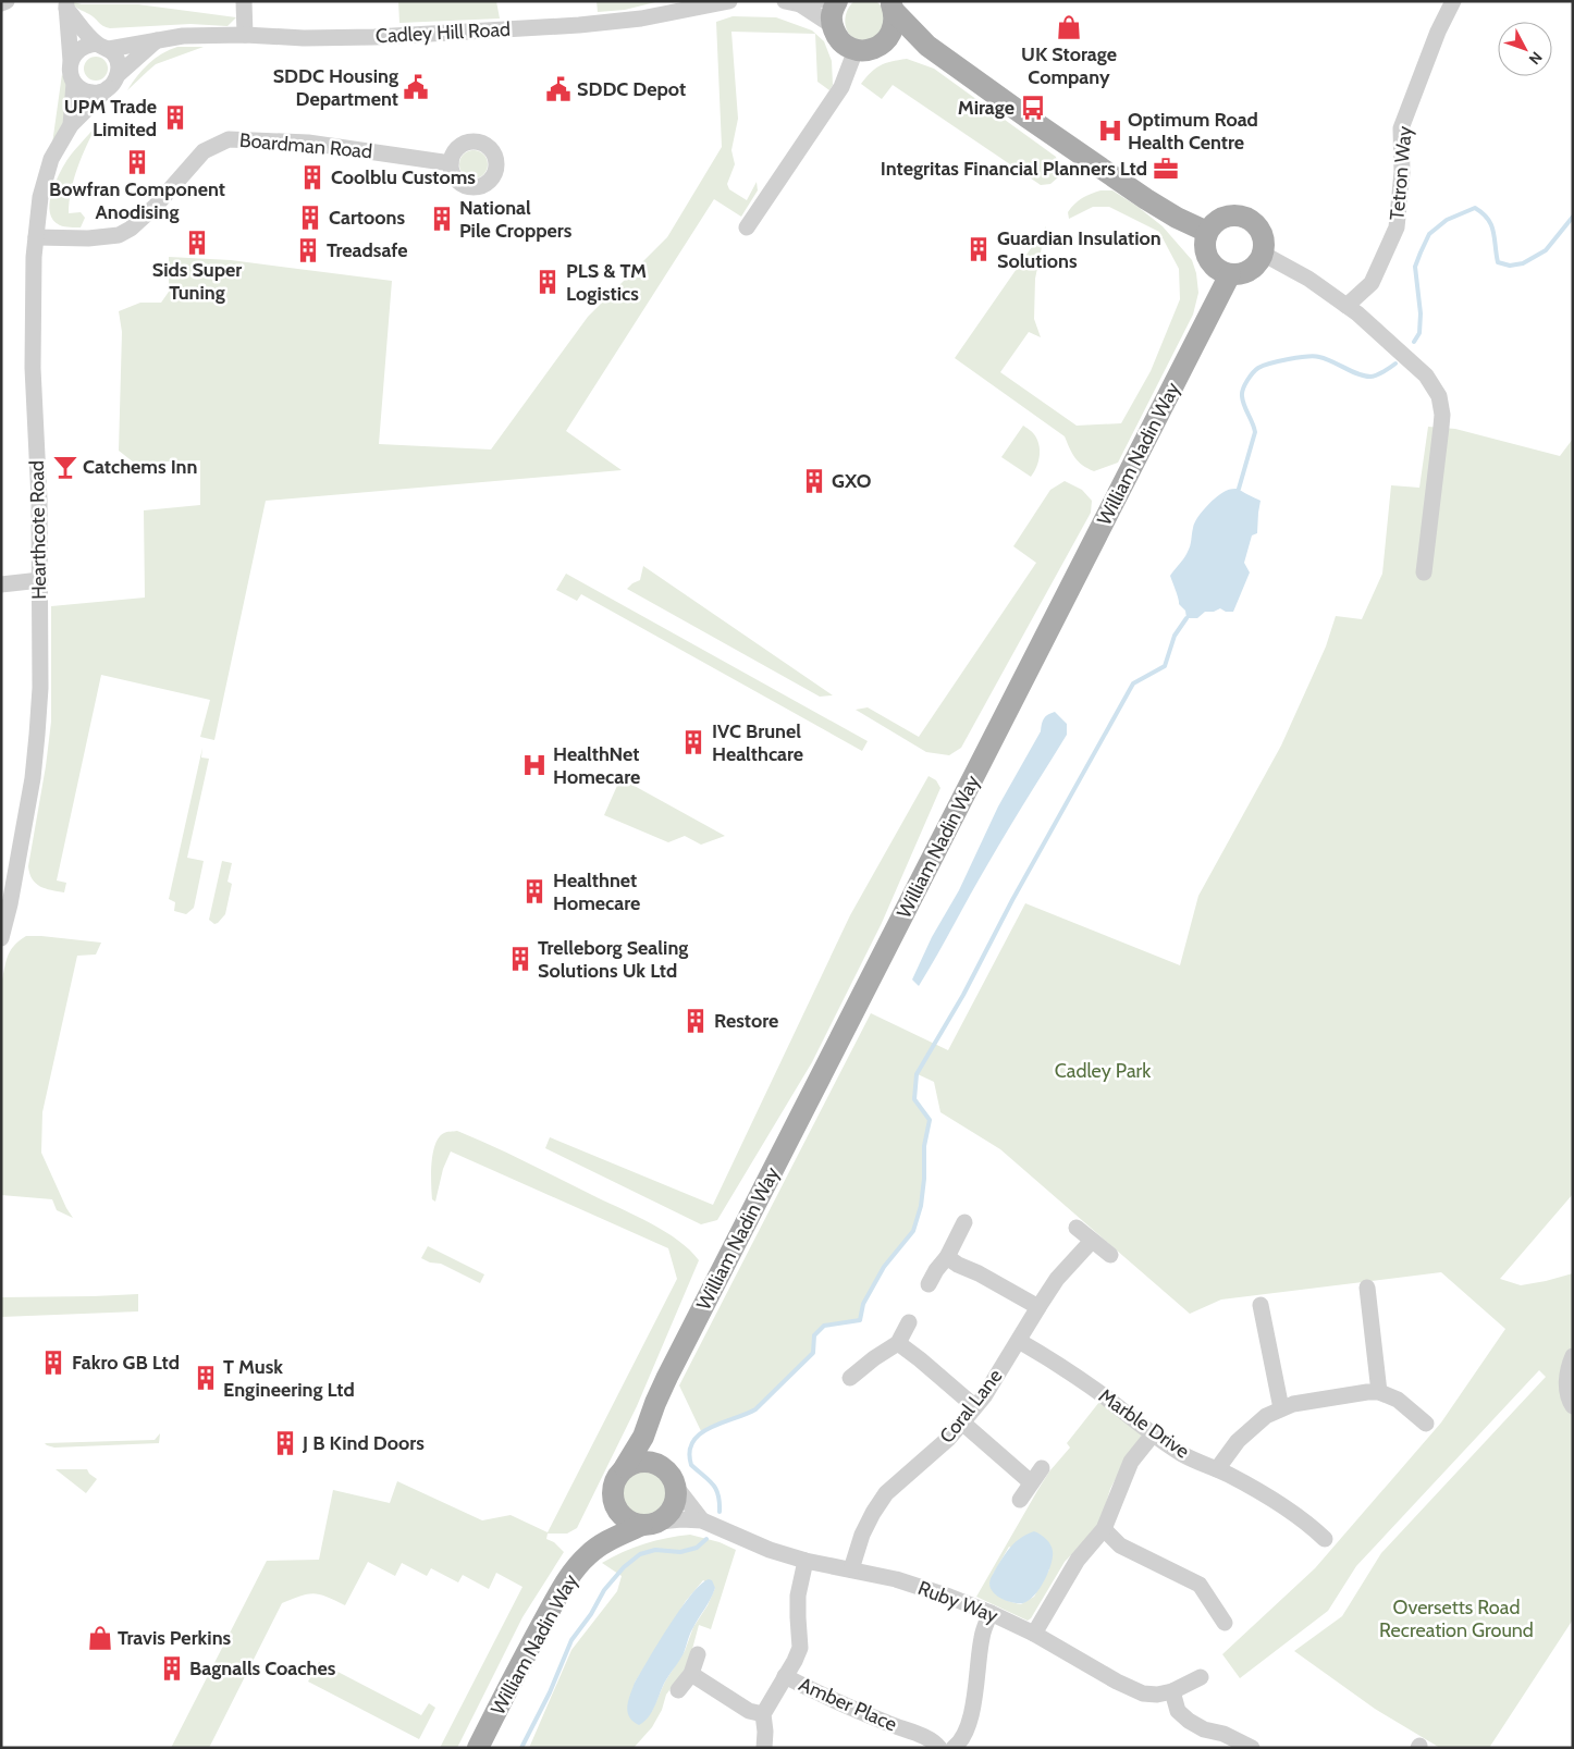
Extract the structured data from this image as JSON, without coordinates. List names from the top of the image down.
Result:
{
  "streets": {
    "main road": ["William Nadin Way"],
    "street": [
      "Cadley Hill Road",
      "Boardman Road",
      "Tetron Way",
      "Hearthcote Road",
      "Coral Lane",
      "Marble Drive",
      "Ruby Way",
      "Amber Place"
    ]
  },
  "crossings": [
    ["Cadley Hill Road", "Hearthcote Road"],
    ["Boardman Road", "Hearthcote Road"],
    ["William Nadin Way", "Ruby Way"],
    ["Coral Lane", "Marble Drive"],
    ["Coral Lane", "Ruby Way"]
  ],
  "parks": ["Cadley Park", "Oversetts Road Recreation Ground"],
  "places": {
    "shop": ["UK Storage Company", "Travis Perkins"],
    "public building": ["SDDC Housing Department", "SDDC Depot"],
    "bus stop": ["Mirage"],
    "building": [
      "UPM Trade Limited",
      "Bowfran Component Anodising",
      "Coolblu Customs",
      "Cartoons",
      "National Pile Croppers",
      "Sids Super Tuning",
      "Guardian Insulation Solutions",
      "Treadsafe",
      "PLS & TM Logistics",
      "GXO",
      "IVC Brunel Healthcare",
      "Healthnet Homecare",
      "Trelleborg Sealing Solutions Uk Ltd",
      "Restore",
      "Fakro GB Ltd",
      "T Musk Engineering Ltd",
      "J B Kind Doors",
      "Bagnalls Coaches"
    ],
    "hospital": ["Optimum Road Health Centre", "HealthNet Homecare"],
    "office": ["Integritas Financial Planners Ltd"],
    "bar": ["Catchems Inn"]
  },
  "north": "bottom right"
}
